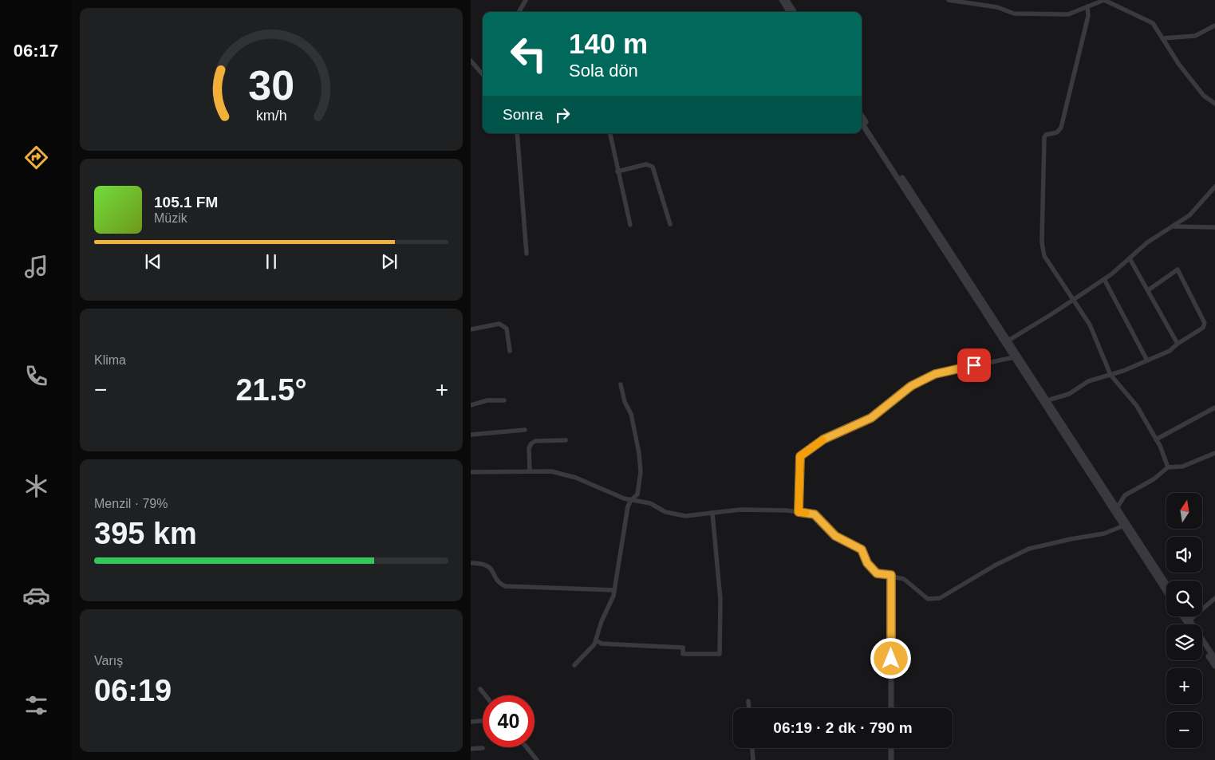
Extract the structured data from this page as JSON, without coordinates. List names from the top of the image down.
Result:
{
  "north": "top",
  "page": {
    "tabs": "06:17",
    "turn": ["140 m", "Sola dön"],
    "then": "Sonra",
    "song": ["105.1 FM", "Müzik"],
    "tile": [
      "Klima",
      ["Menzil · 79%", "395 km"],
      ["Varış", "06:19"]
    ],
    "heat": ["−", "21.5°", "+"],
    "map_buttons": ["+", "−"],
    "limit": "40",
    "trip": "06:19 · 2 dk · 790 m",
    "gauge": ["30", "km/h"]
  }
}
